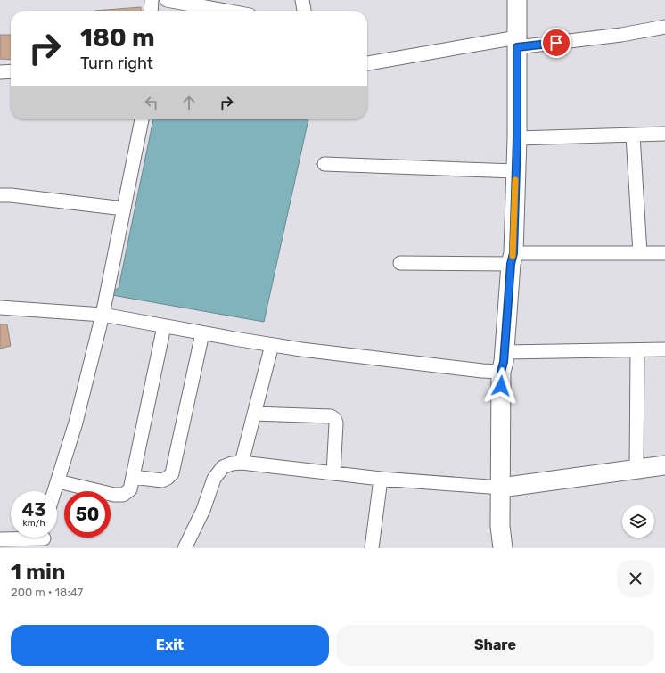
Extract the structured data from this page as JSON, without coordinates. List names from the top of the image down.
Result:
{
  "page": {
    "turn": ["180 m", "Turn right"],
    "speed": "43 km/h",
    "limit": "50",
    "heading": ["1 min", "200 m · 18:47"],
    "buttons": ["Exit", "Share"]
  }
}
